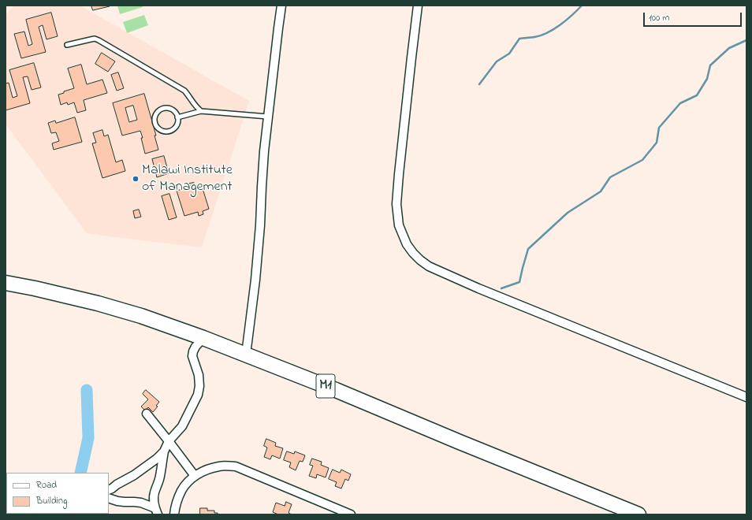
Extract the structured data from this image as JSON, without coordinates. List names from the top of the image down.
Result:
{
  "streets": {
    "highway": ["M1"]
  },
  "places": ["Malawi Institute of Management"],
  "legend": ["Road", "Building"],
  "scale_bar": "100 m"
}
